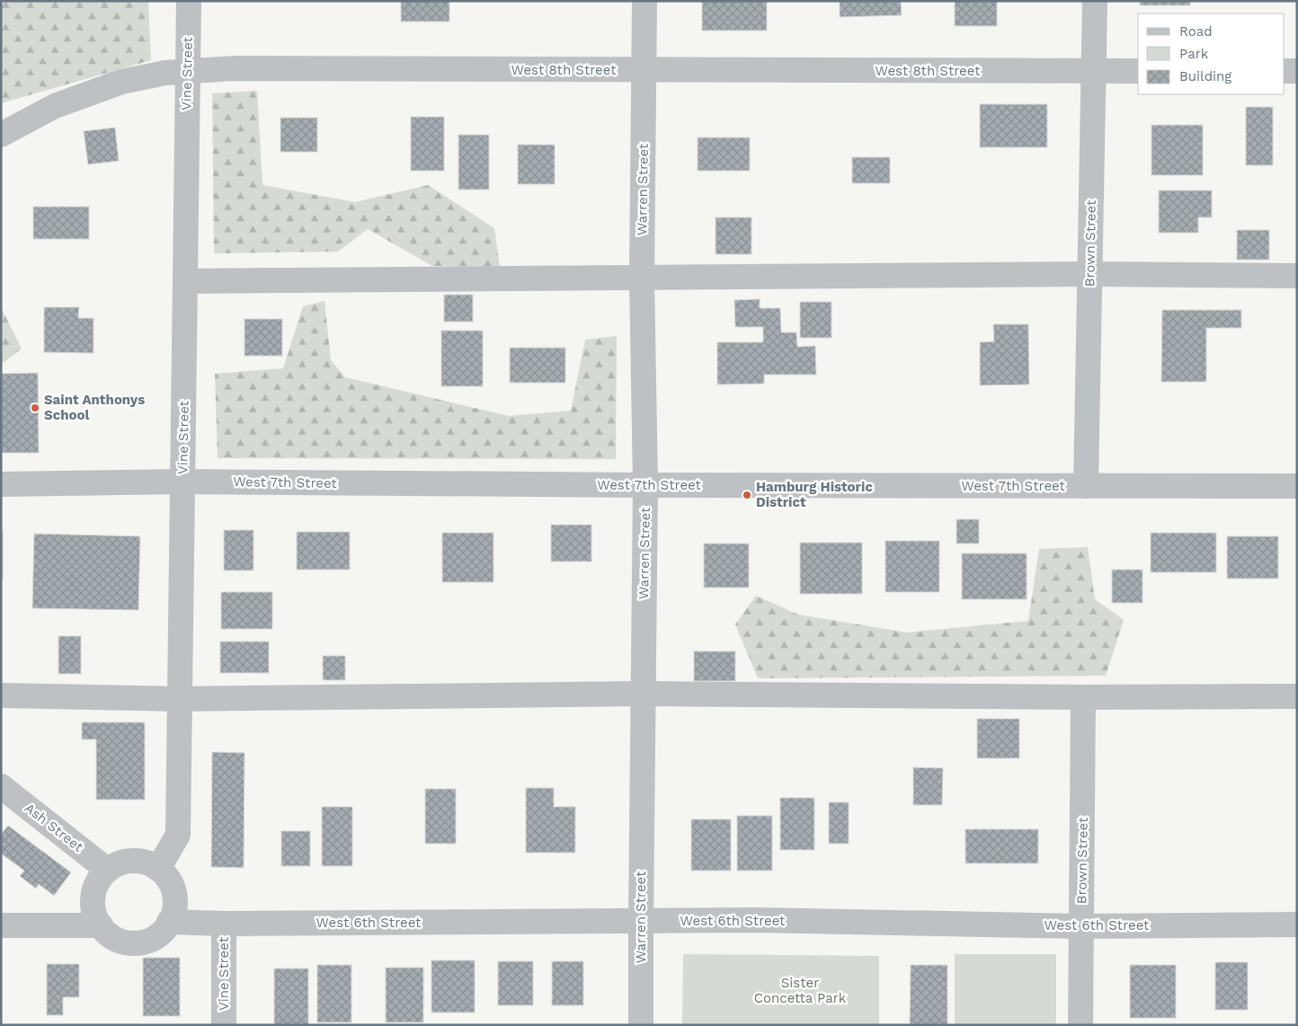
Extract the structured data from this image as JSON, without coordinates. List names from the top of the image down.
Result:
{
  "streets": {
    "street": [
      "West 8th Street",
      "Vine Street",
      "Warren Street",
      "Brown Street",
      "West 7th Street",
      "Ash Street",
      "West 6th Street"
    ]
  },
  "crossings": [
    ["West 8th Street", "Vine Street"],
    ["West 8th Street", "Warren Street"],
    ["West 8th Street", "Brown Street"],
    ["Vine Street", "West 7th Street"],
    ["Vine Street", "Ash Street"],
    ["Vine Street", "West 6th Street"],
    ["Warren Street", "West 7th Street"],
    ["Warren Street", "West 6th Street"],
    ["Brown Street", "West 7th Street"],
    ["Brown Street", "West 6th Street"],
    ["Ash Street", "West 6th Street"]
  ],
  "parks": ["Sister Concetta Park"],
  "places": ["Saint Anthonys School", "Hamburg Historic District"],
  "legend": ["Road", "Park", "Building"]
}
